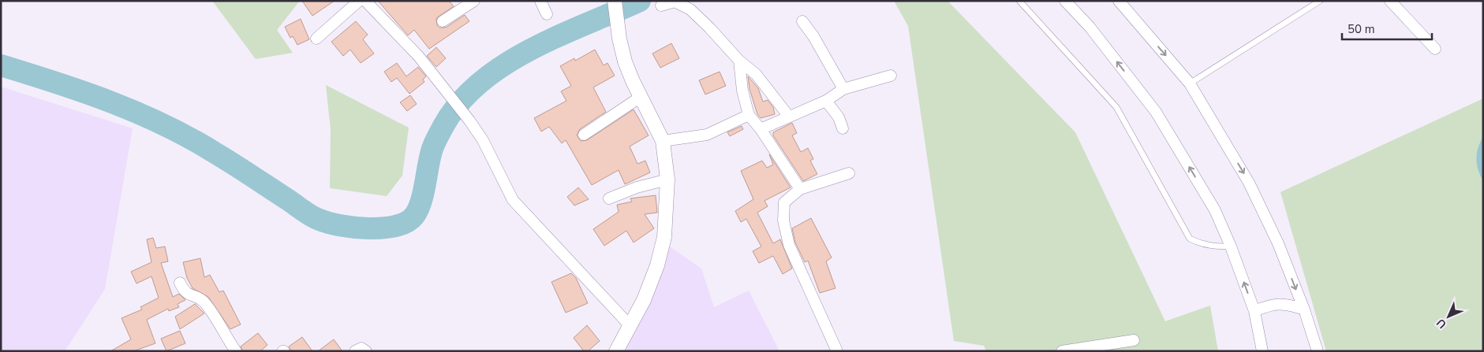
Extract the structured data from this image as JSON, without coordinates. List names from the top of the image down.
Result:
{
  "scale_bar": "50 m",
  "north": "bottom left"
}
